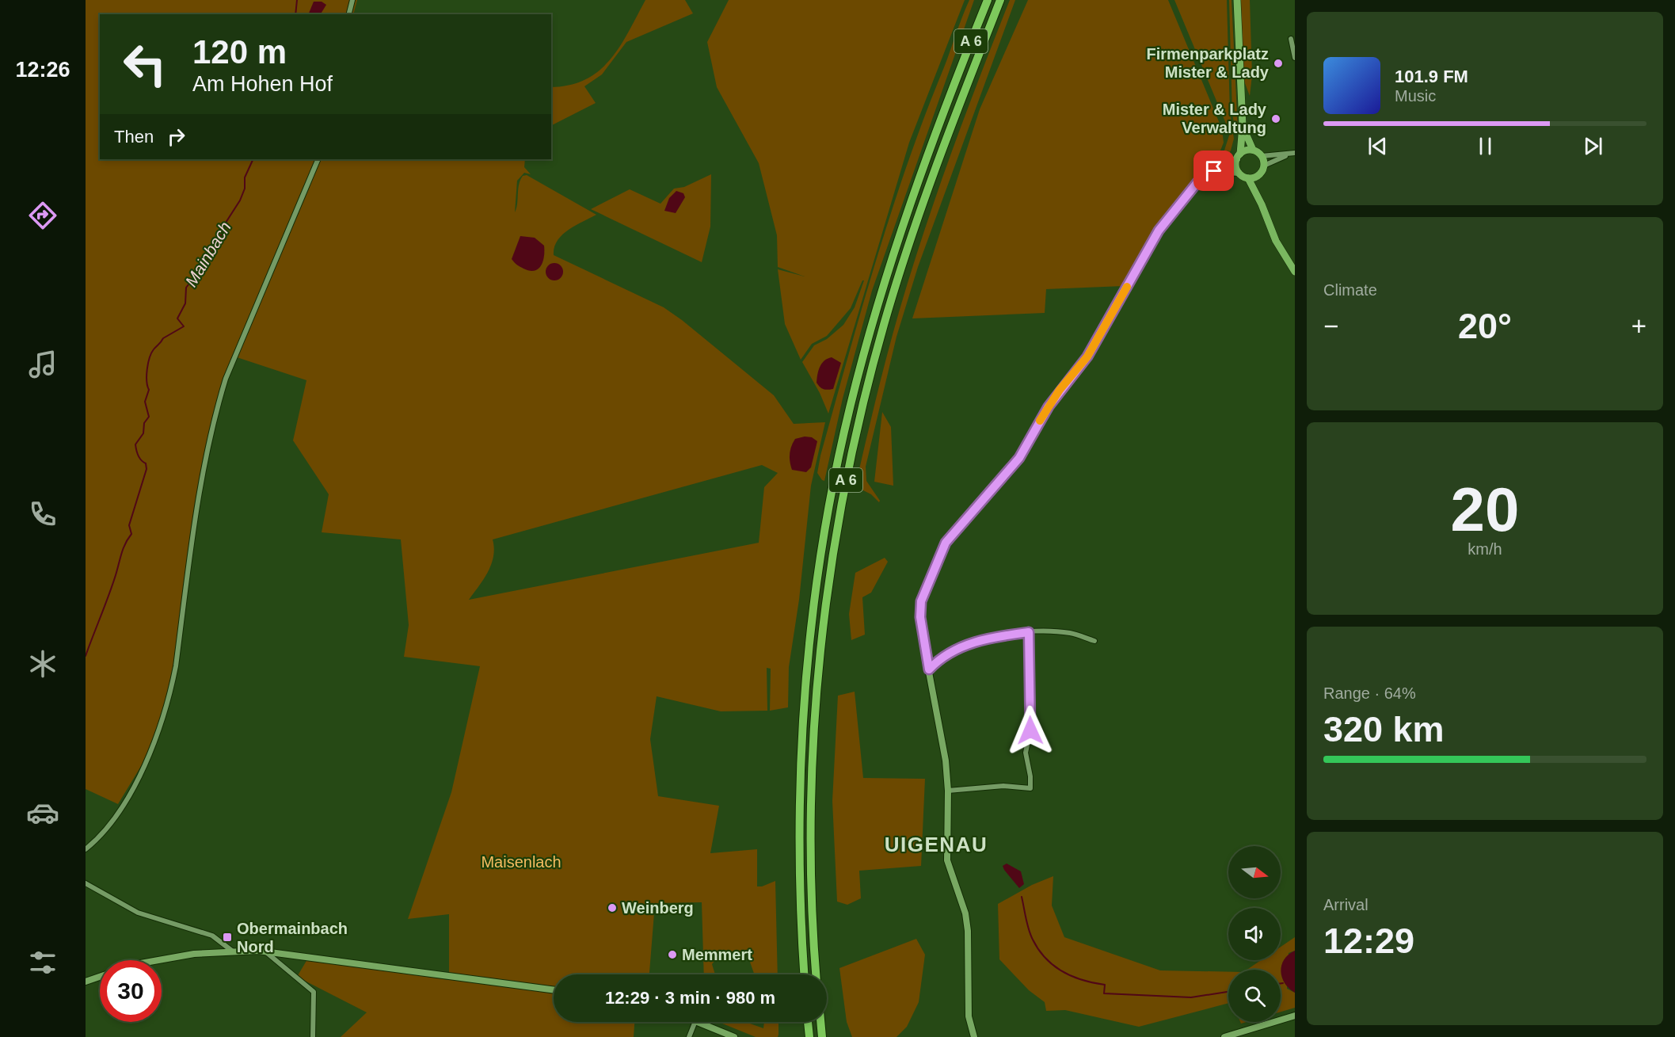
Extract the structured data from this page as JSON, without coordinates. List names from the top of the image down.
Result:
{
  "streets": {
    "highway": ["A 6"]
  },
  "districts": ["UIGENAU"],
  "water": ["Mainbach"],
  "parks": ["Maisenlach"],
  "places": {
    "other": [
      "Firmenparkplatz Mister & Lady",
      "Mister & Lady Verwaltung",
      "Weinberg",
      "Memmert"
    ],
    "transit": ["Obermainbach Nord"]
  },
  "north": "right",
  "page": {
    "tabs": "12:26",
    "turn": ["120 m", "Am Hohen Hof"],
    "song": ["101.9 FM", "Music"],
    "then": "Then",
    "tile": [
      "Climate",
      ["20", "km/h"],
      ["Range · 64%", "320 km"],
      ["Arrival", "12:29"]
    ],
    "heat": ["−", "20°", "+"],
    "limit": "30",
    "trip": "12:29 · 3 min · 980 m"
  }
}
